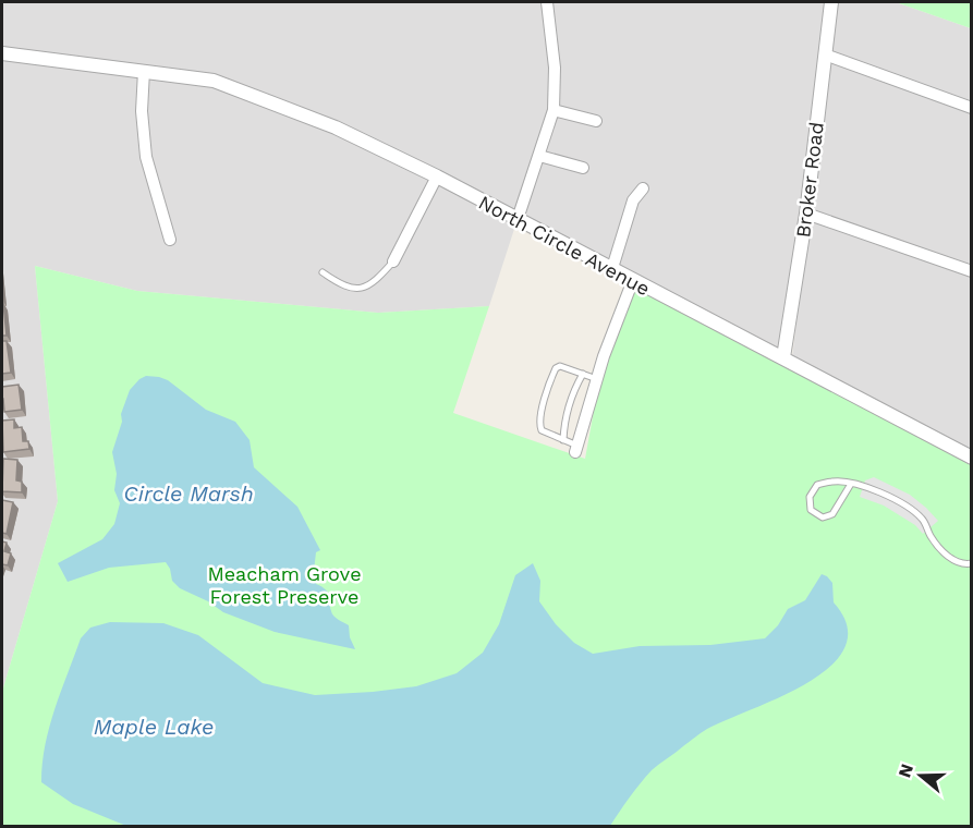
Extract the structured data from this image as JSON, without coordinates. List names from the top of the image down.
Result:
{
  "streets": {
    "street": ["Broker Road", "North Circle Avenue"]
  },
  "crossings": [
    ["Broker Road", "North Circle Avenue"]
  ],
  "water": ["Circle Marsh", "Maple Lake"],
  "parks": ["Meacham Grove Forest Preserve"],
  "north": "left"
}
